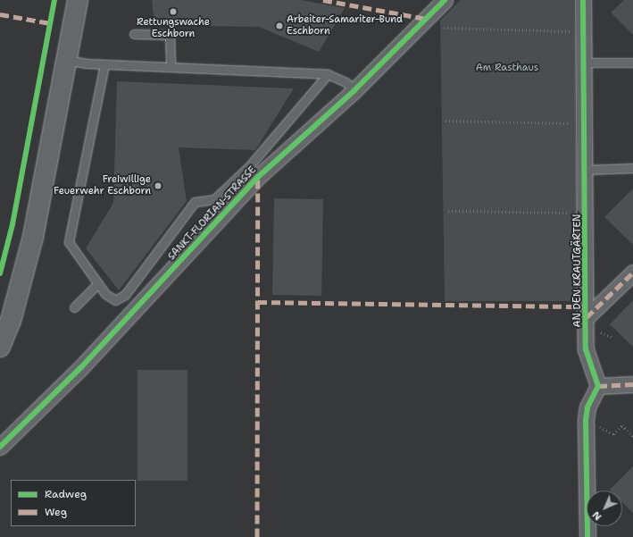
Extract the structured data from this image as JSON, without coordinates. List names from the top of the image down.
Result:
{
  "streets": {
    "street": ["SANKT-FLORIAN-STRASSE", "AN DEN KRAUTGÄRTEN"]
  },
  "parks": ["Am Rasthaus"],
  "places": ["Rettungswache Eschborn", "Arbeiter-Samariter-Bund Eschborn", "Freiwillige Feuerwehr Eschborn"],
  "legend": ["Radweg", "Weg"],
  "north": "bottom left"
}
